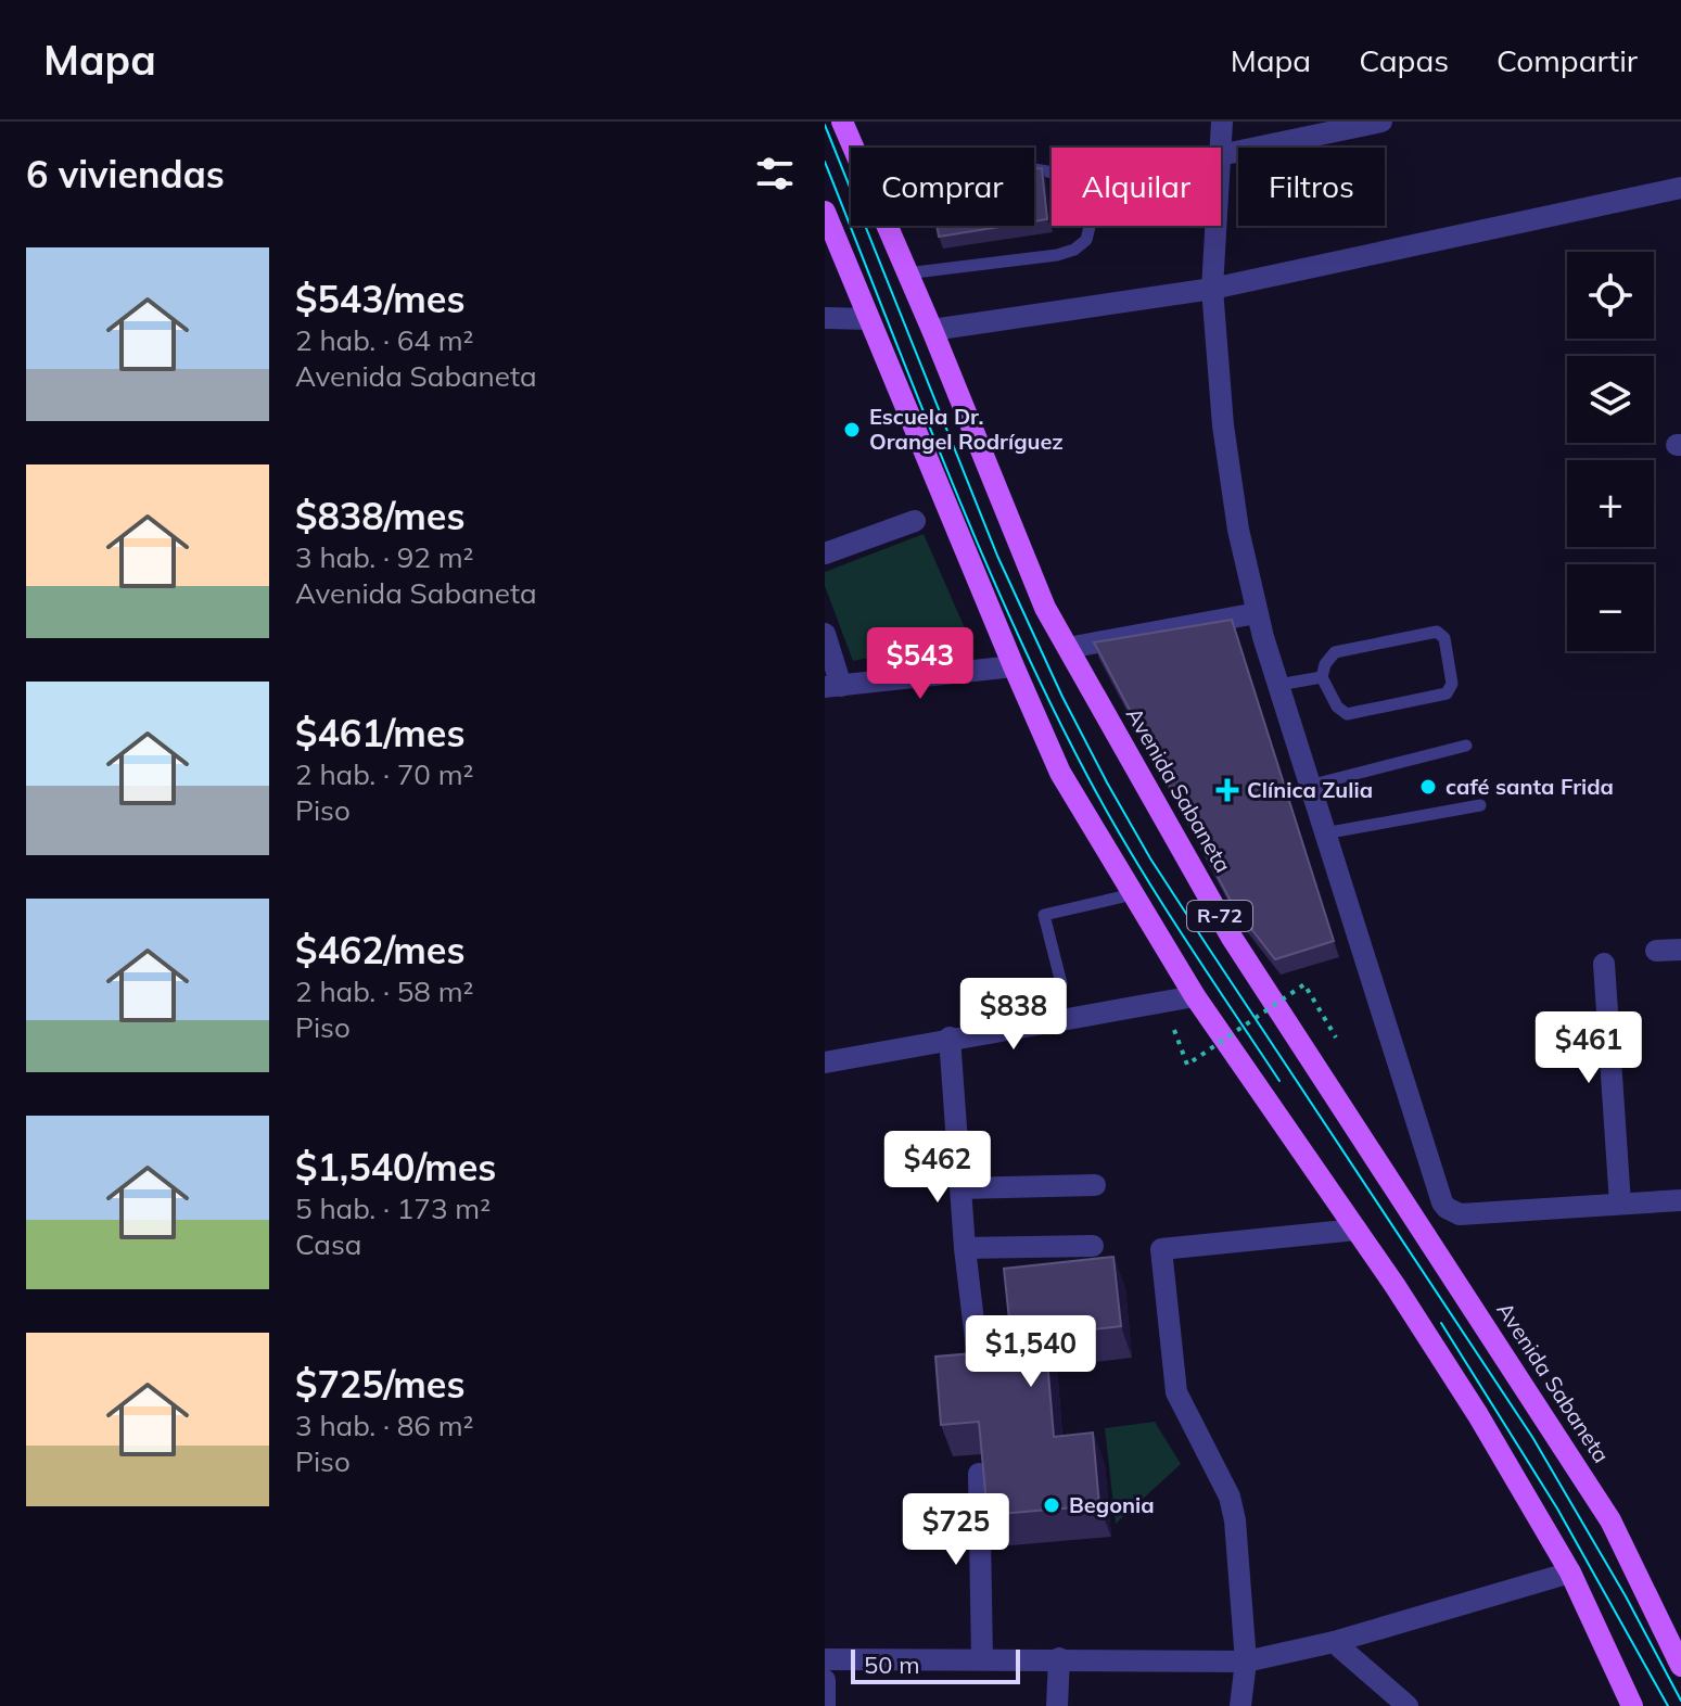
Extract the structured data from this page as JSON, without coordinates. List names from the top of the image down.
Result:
{
  "streets": {
    "main road": ["Avenida Sabaneta", "R-72"]
  },
  "places": {
    "other": ["Escuela Dr. Orangel Rodríguez", "café santa Frida", "Begonia"],
    "health": ["Clínica Zulia"]
  },
  "scale_bar": "50 m",
  "page": {
    "header": "Mapa",
    "nav": ["Mapa", "Capas", "Compartir"],
    "heading": "6 viviendas",
    "chip": ["Comprar", "Alquilar", "Filtros"],
    "list": [
      {
        "name": "$543/mes",
        "note": "2 hab. · 64 m² · Avenida Sabaneta"
      },
      {
        "name": "$838/mes",
        "note": "3 hab. · 92 m² · Avenida Sabaneta"
      },
      {
        "name": "$461/mes",
        "note": "2 hab. · 70 m² · Piso"
      },
      {
        "name": "$462/mes",
        "note": "2 hab. · 58 m² · Piso"
      },
      {
        "name": "$1,540/mes",
        "note": "5 hab. · 173 m² · Casa"
      },
      {
        "name": "$725/mes",
        "note": "3 hab. · 86 m² · Piso"
      }
    ],
    "map_buttons": ["+", "−"],
    "price": [
      "$543",
      "$838",
      "$461",
      "$462",
      "$1,540",
      "$725"
    ],
    "scale": "50 m"
  }
}
